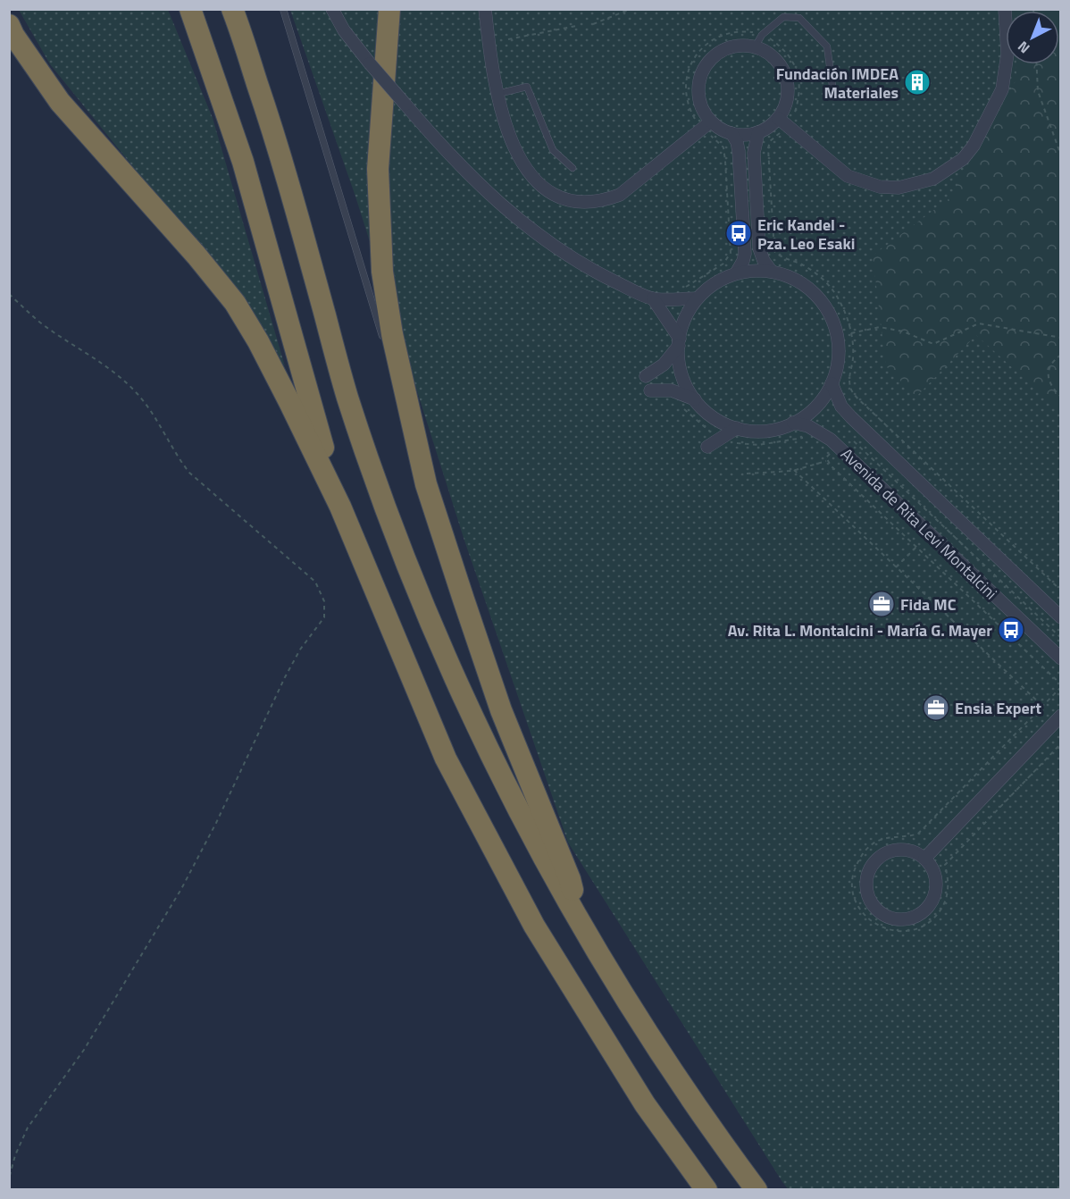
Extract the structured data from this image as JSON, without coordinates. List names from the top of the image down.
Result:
{
  "streets": {
    "street": ["Avenida de Rita Levi Montalcini"]
  },
  "places": {
    "building": ["Fundación IMDEA Materiales"],
    "bus stop": ["Eric Kandel - Pza. Leo Esaki", "Av. Rita L. Montalcini - María G. Mayer"],
    "office": ["Fida MC", "Ensia Expert"]
  },
  "north": "bottom left"
}
